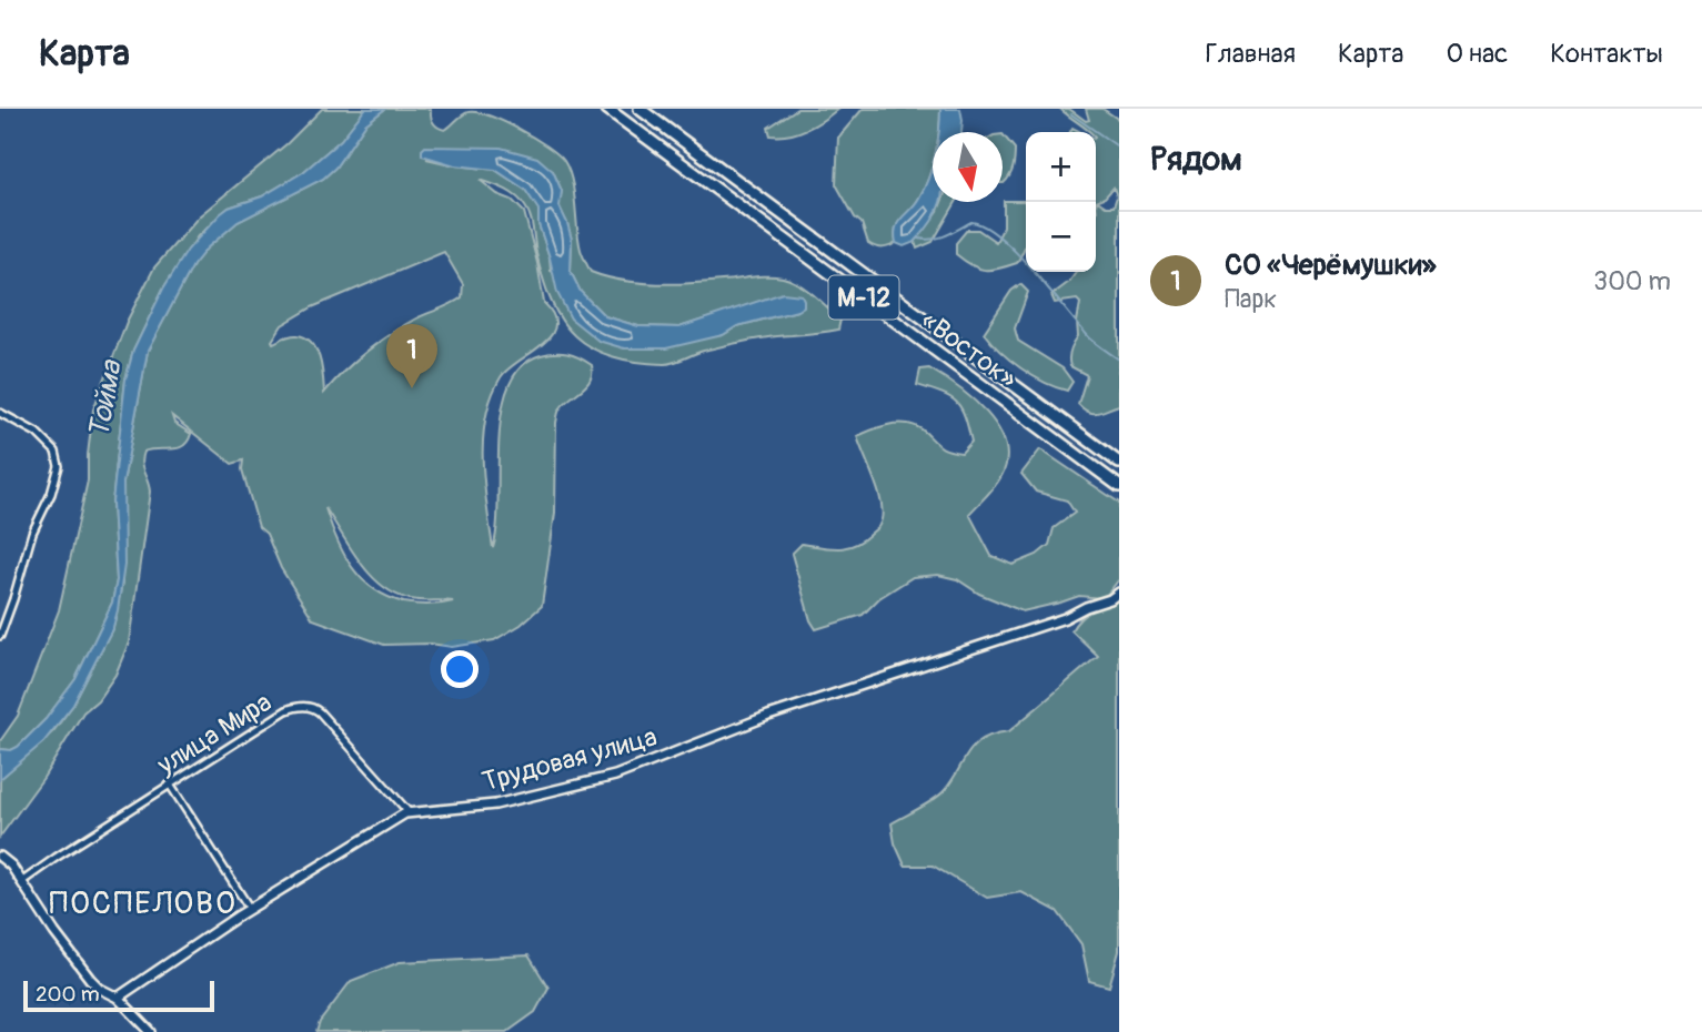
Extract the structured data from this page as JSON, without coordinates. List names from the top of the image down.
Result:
{
  "streets": {
    "main road": ["М-12", "«Восток»"],
    "street": ["улица Мира", "Трудовая улица"]
  },
  "crossings": [
    ["улица Мира", "Трудовая улица"]
  ],
  "districts": ["ПОСПЕЛОВО"],
  "water": ["Тойма"],
  "scale_bar": "200 m",
  "north": "bottom",
  "page": {
    "header": "Карта",
    "nav": [
      "Главная",
      "Карта",
      "О нас",
      "Контакты"
    ],
    "heading": "Рядом",
    "map_buttons": ["+", "−"],
    "list": [
      {
        "mark": "1",
        "name": "СО «Черёмушки»",
        "note": "Парк",
        "value": "300 m"
      }
    ],
    "pins": "1",
    "scale": "200 m"
  }
}
